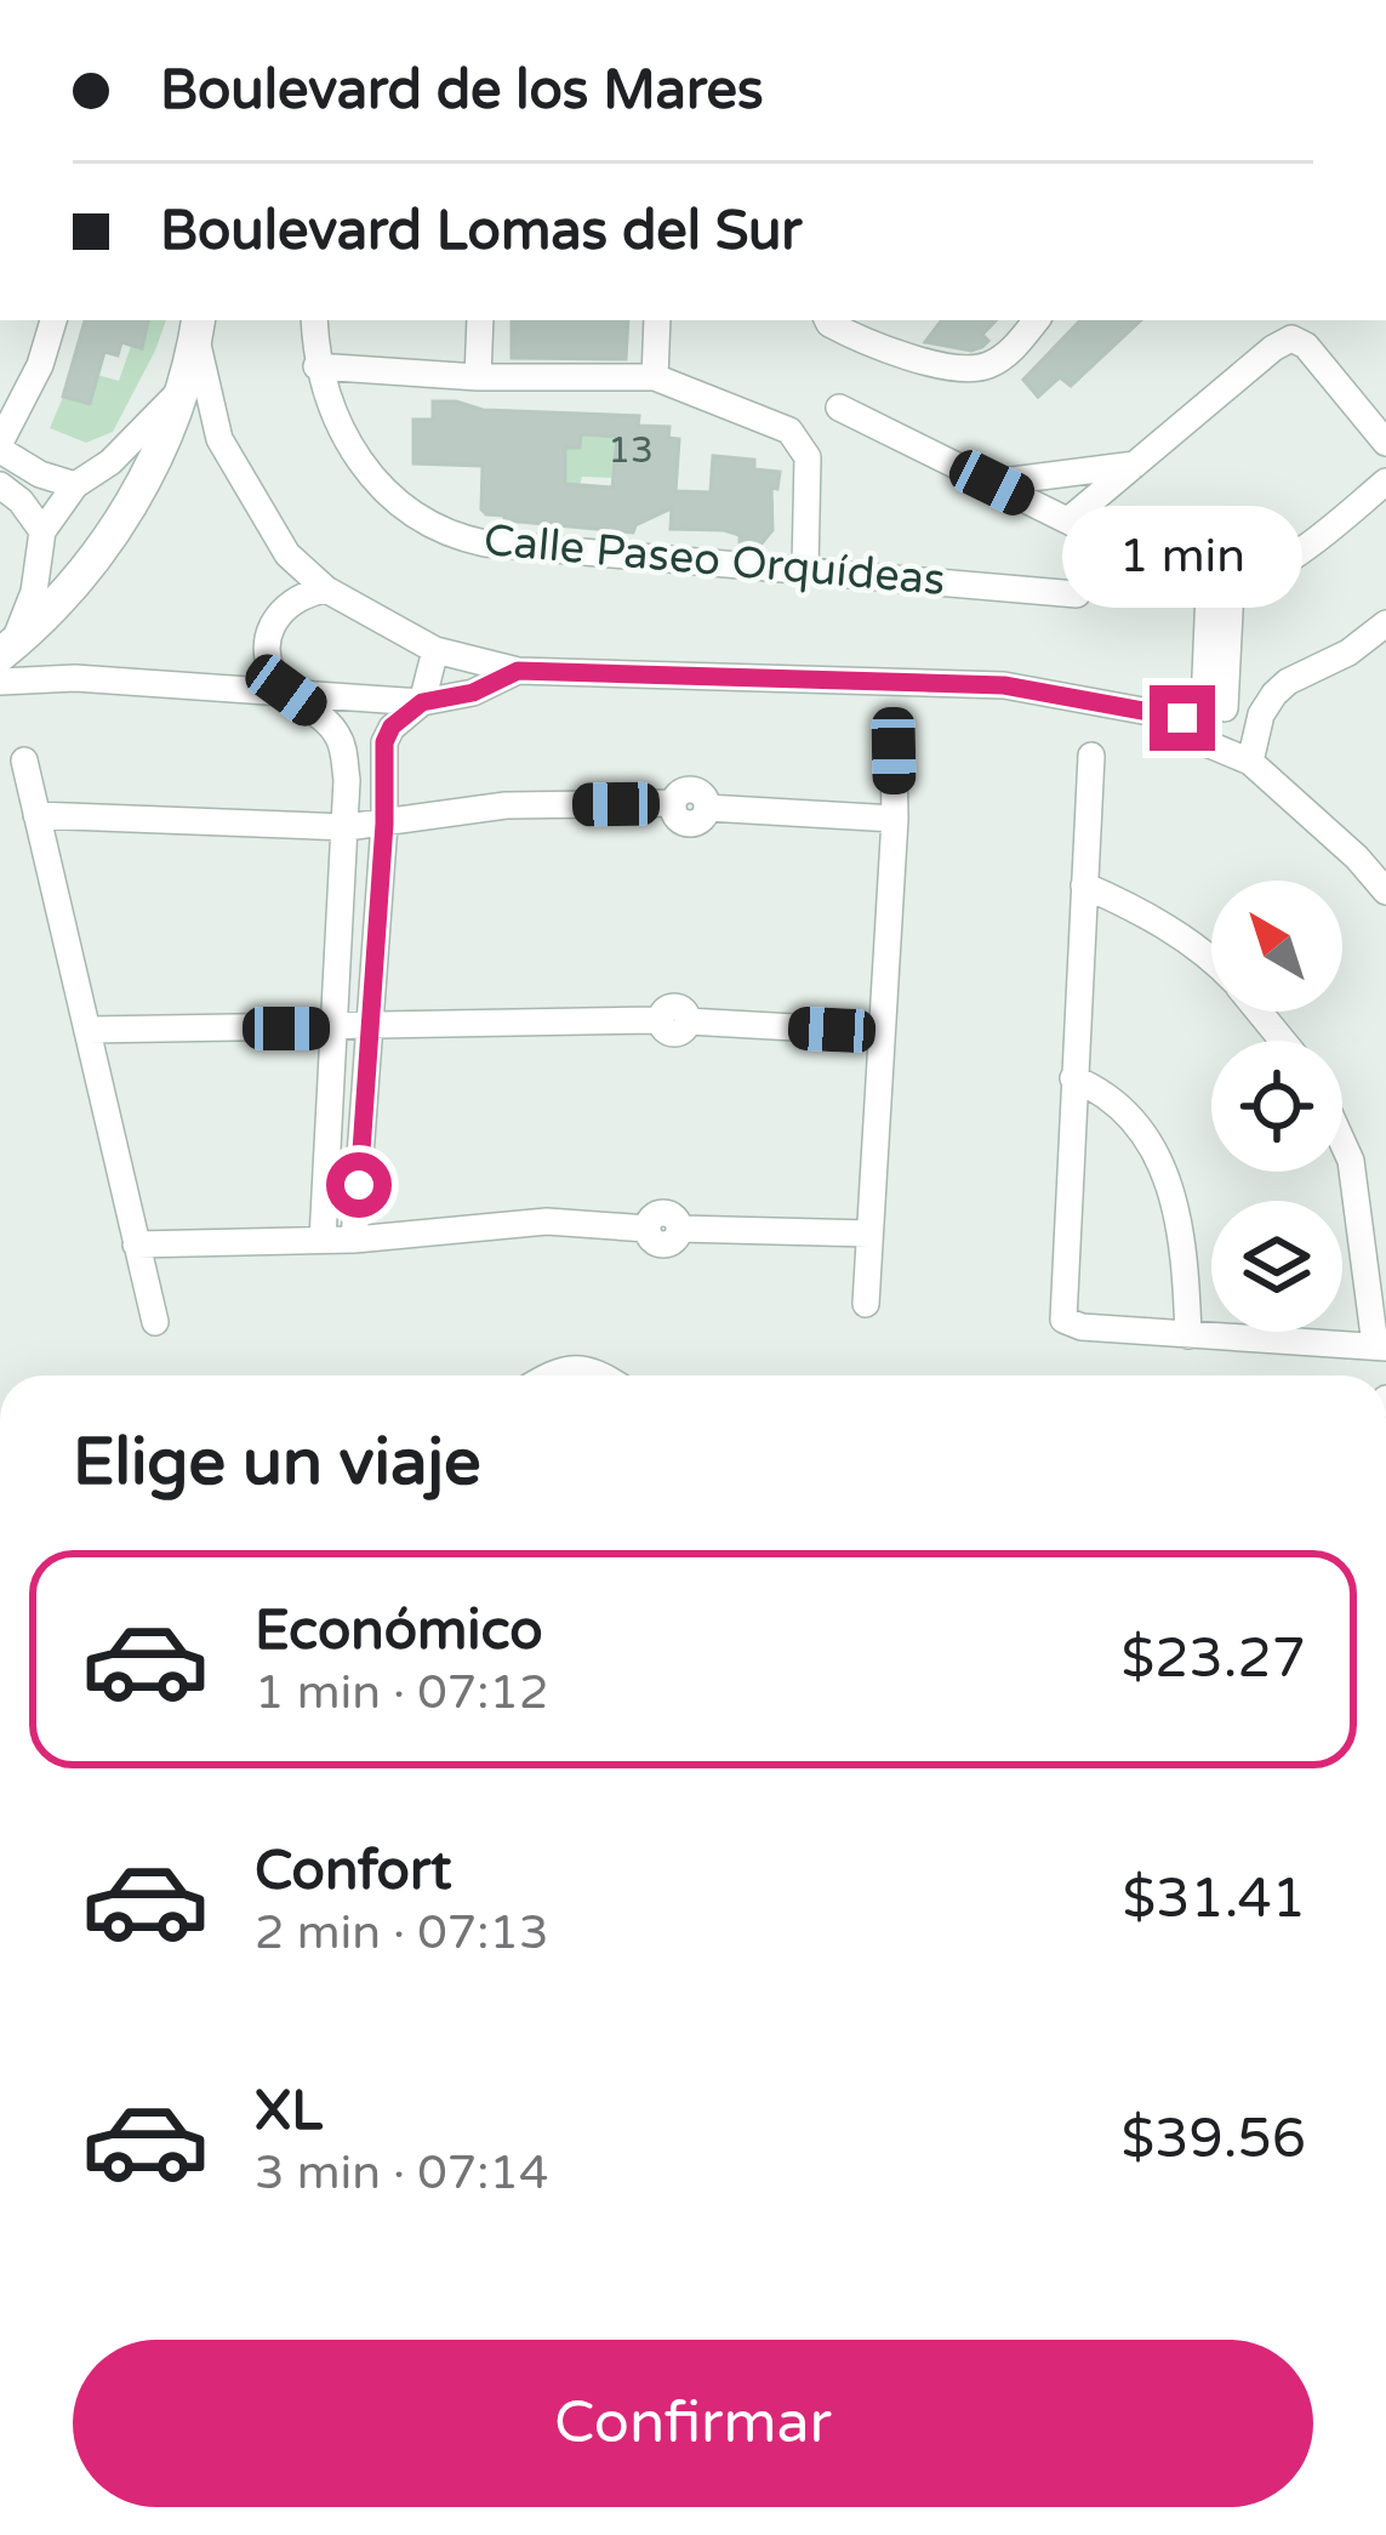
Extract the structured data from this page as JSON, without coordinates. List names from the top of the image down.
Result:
{
  "streets": {
    "street": ["Calle Paseo Orquídeas"]
  },
  "house_numbers": ["13"],
  "north": "top left",
  "page": {
    "banner": ["Boulevard de los Mares", "Boulevard Lomas del Sur"],
    "bubble": "1 min",
    "heading": "Elige un viaje",
    "list": [
      {
        "name": "Económico",
        "note": "1 min · 07:12",
        "value": "$23.27"
      },
      {
        "name": "Confort",
        "note": "2 min · 07:13",
        "value": "$31.41"
      },
      {
        "name": "XL",
        "note": "3 min · 07:14",
        "value": "$39.56"
      }
    ],
    "buttons": "Confirmar"
  }
}
